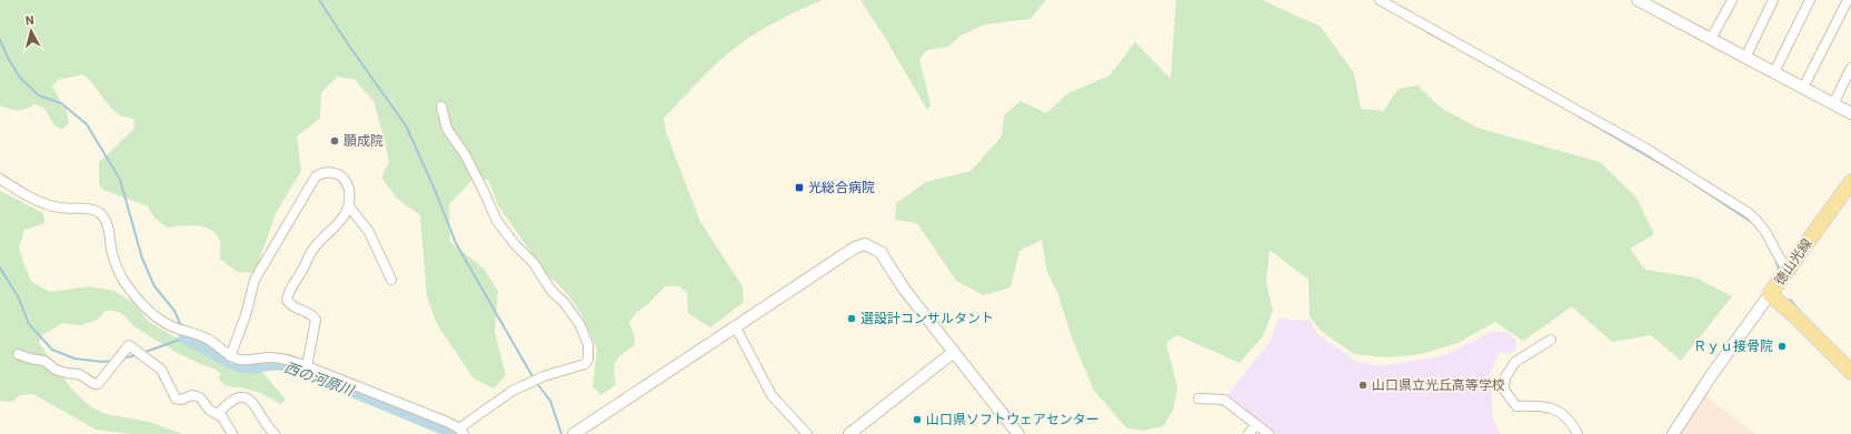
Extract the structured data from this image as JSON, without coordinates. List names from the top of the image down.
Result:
{
  "streets": {
    "main road": ["徳山光線"]
  },
  "water": ["西の河原川"],
  "places": {
    "other": [
      "願成院",
      "選設計コンサルタント",
      "Ｒｙｕ接骨院",
      "山口県立光丘高等学校",
      "山口県ソフトウェアセンター"
    ],
    "transit": ["光総合病院"]
  },
  "north": "top"
}
